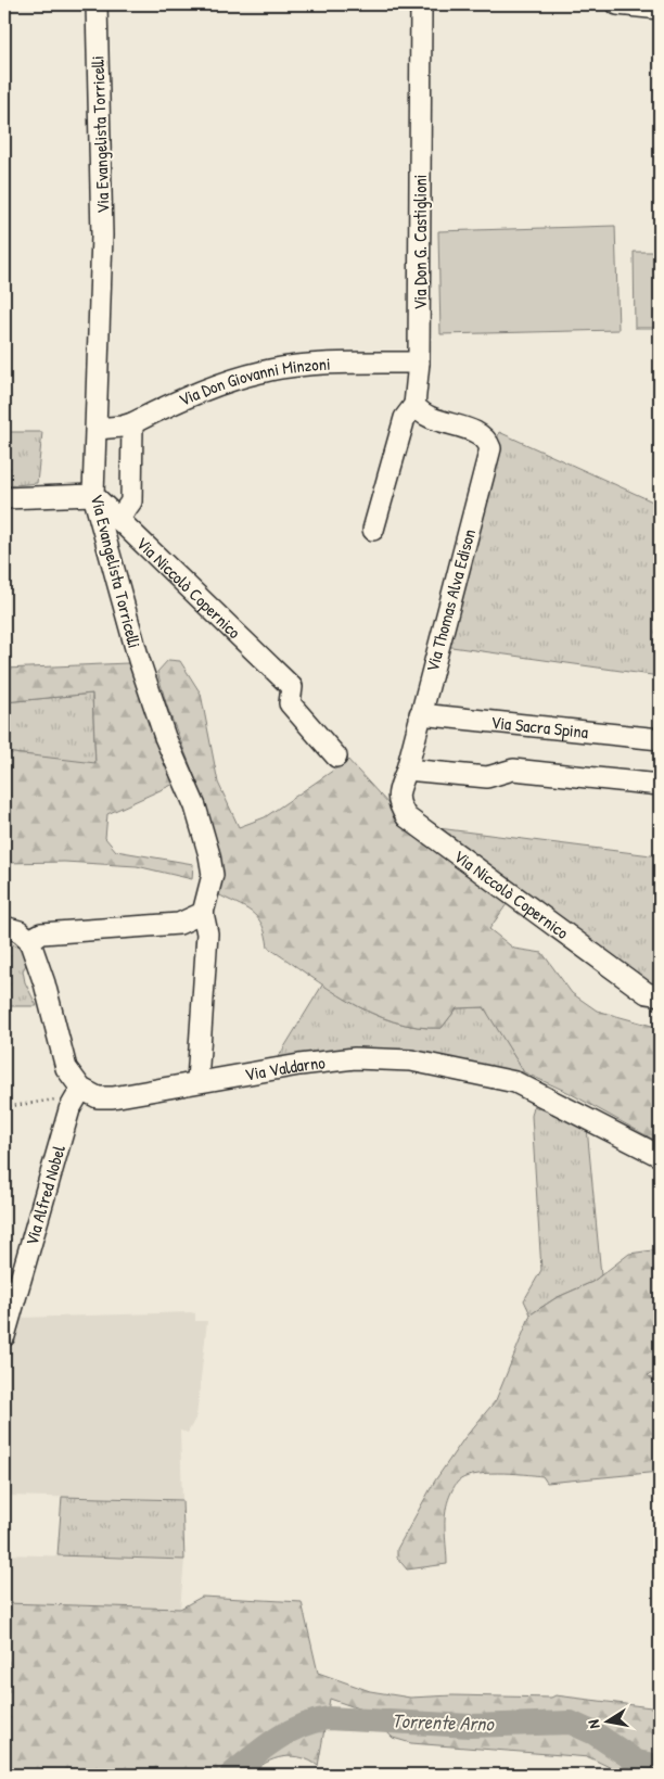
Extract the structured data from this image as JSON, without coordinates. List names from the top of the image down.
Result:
{
  "streets": {
    "street": [
      "Via Evangelista Torricelli",
      "Via Don G. Castiglioni",
      "Via Don Giovanni Minzoni",
      "Via Niccolò Copernico",
      "Via Thomas Alva Edison",
      "Via Sacra Spina",
      "Via Valdarno",
      "Via Alfred Nobel"
    ]
  },
  "crossings": [
    ["Via Evangelista Torricelli", "Via Don Giovanni Minzoni"],
    ["Via Evangelista Torricelli", "Via Niccolò Copernico"],
    ["Via Don G. Castiglioni", "Via Don Giovanni Minzoni"],
    ["Via Don G. Castiglioni", "Via Thomas Alva Edison"],
    ["Via Niccolò Copernico", "Via Thomas Alva Edison"],
    ["Via Thomas Alva Edison", "Via Sacra Spina"],
    ["Via Valdarno", "Via Alfred Nobel"]
  ],
  "water": ["Torrente Arno"],
  "north": "left"
}
